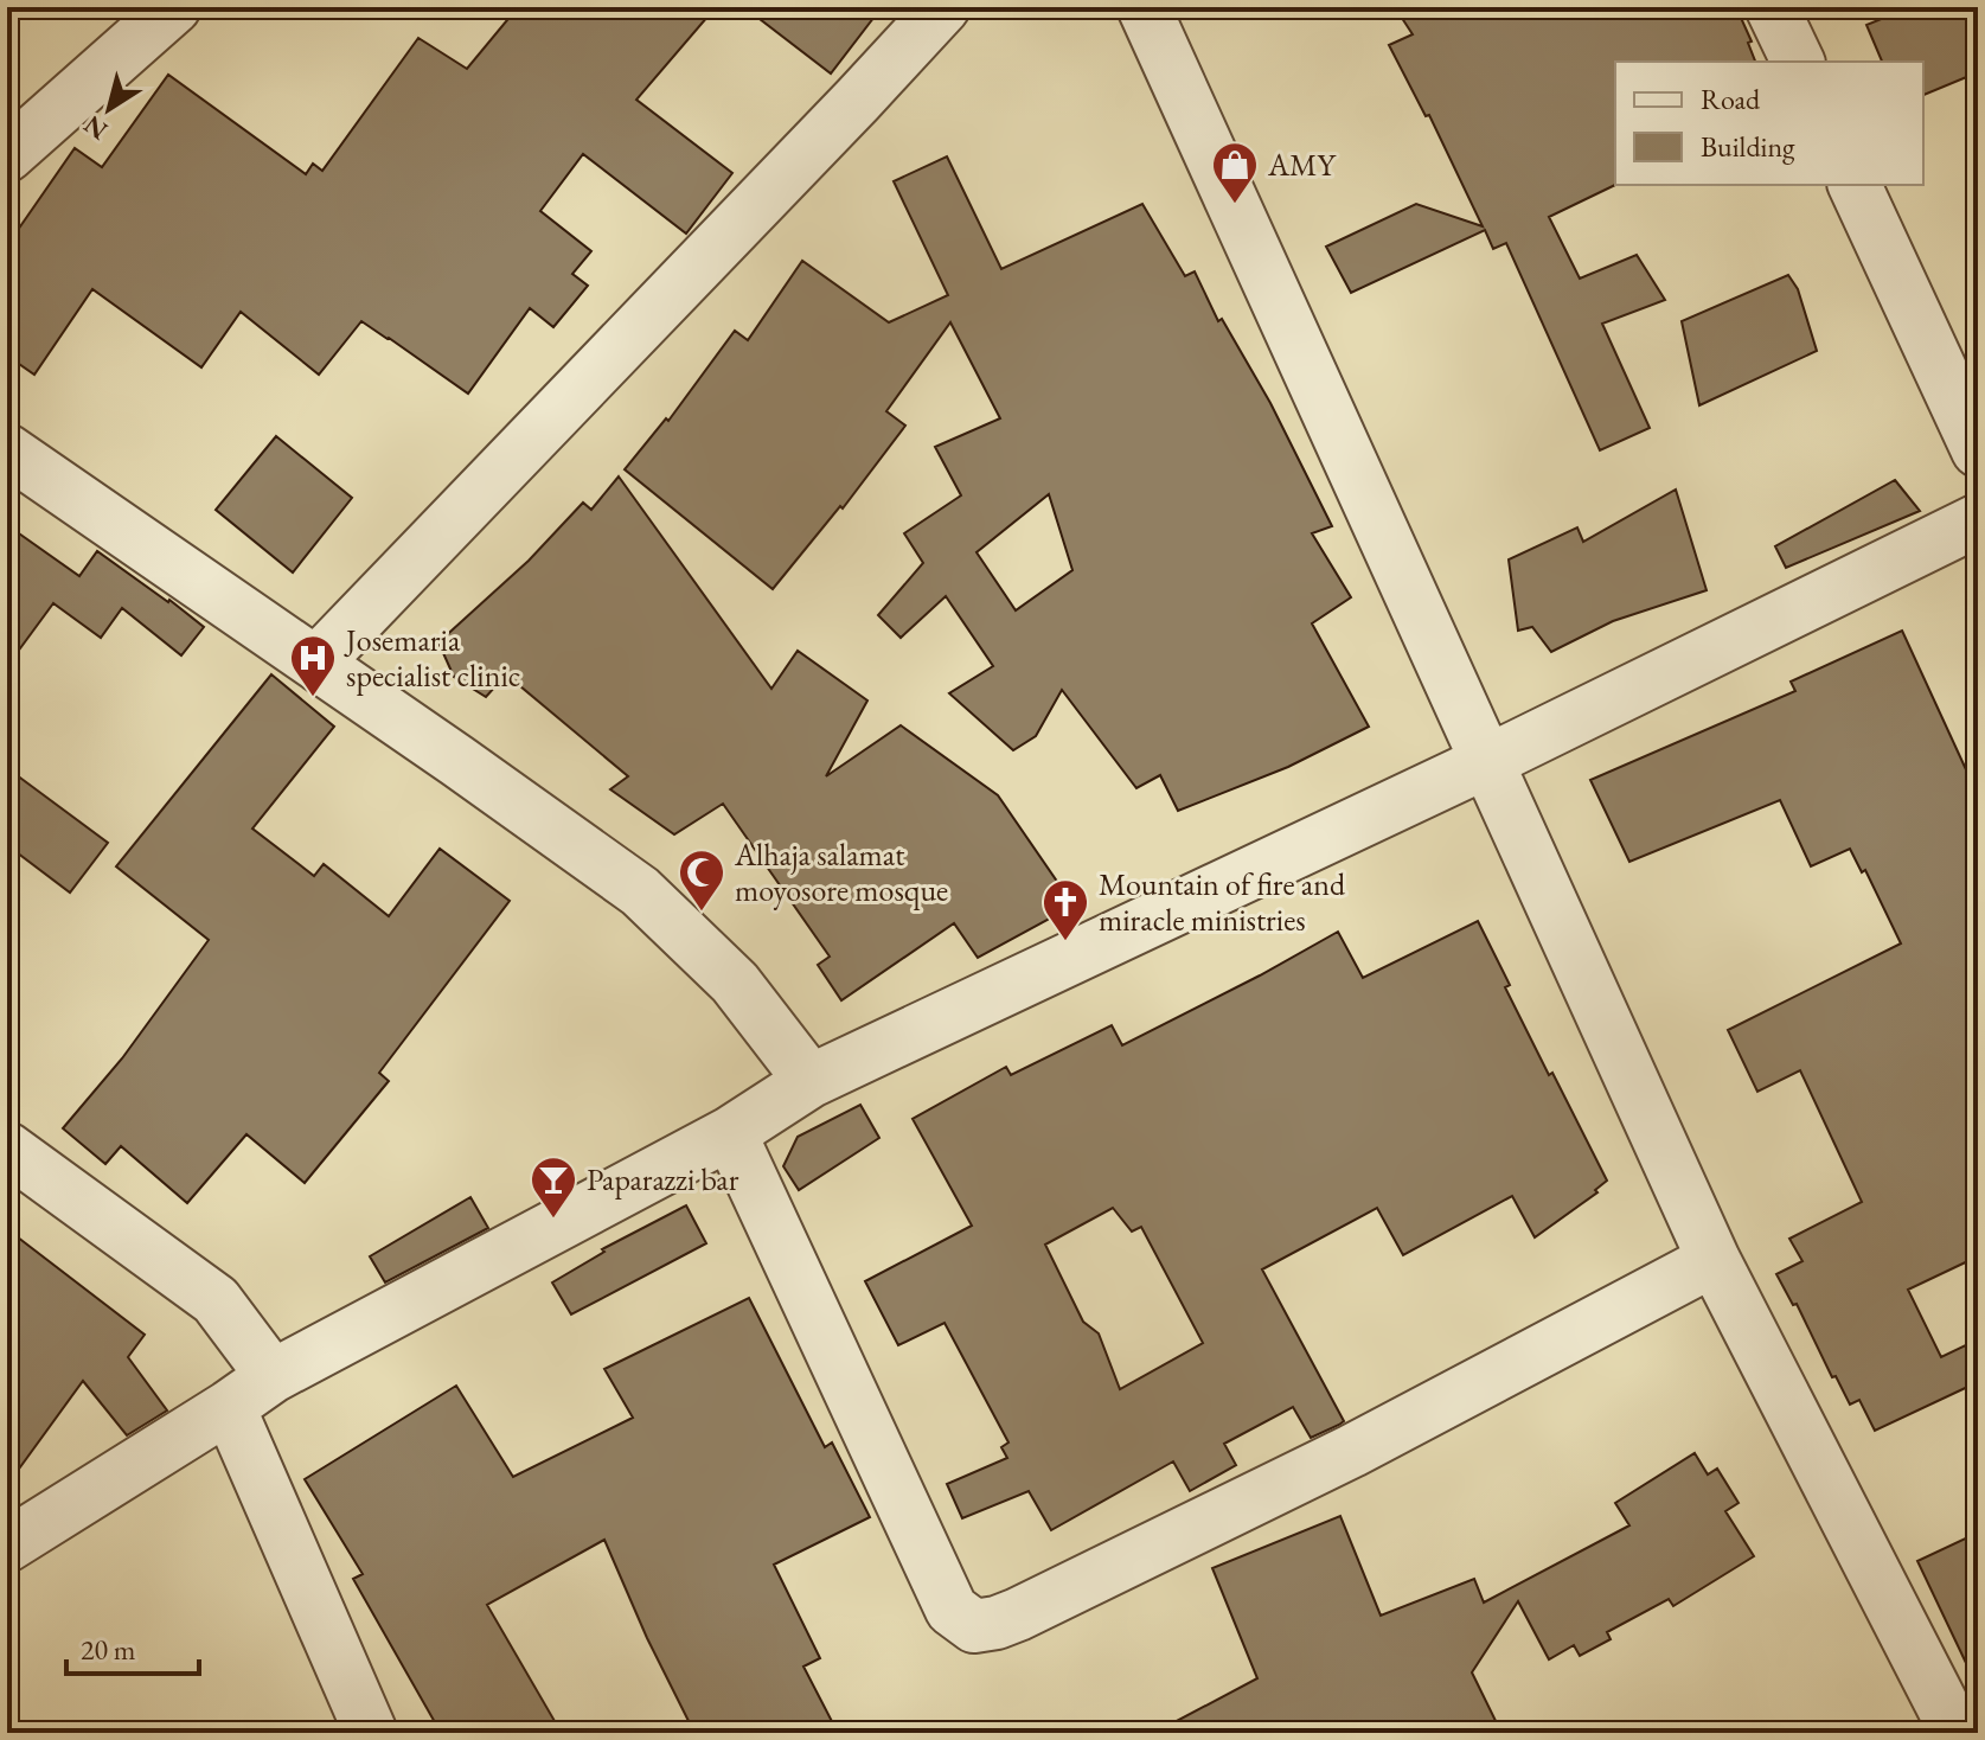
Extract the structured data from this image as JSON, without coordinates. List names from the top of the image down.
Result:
{
  "places": {
    "shop": ["AMY"],
    "hospital": ["Josemaria specialist clinic"],
    "mosque": ["Alhaja salamat moyosore mosque"],
    "church": ["Mountain of fire and miracle ministries"],
    "bar": ["Paparazzi bar"]
  },
  "legend": ["Road", "Building"],
  "scale_bar": "20 m",
  "north": "bottom left"
}
